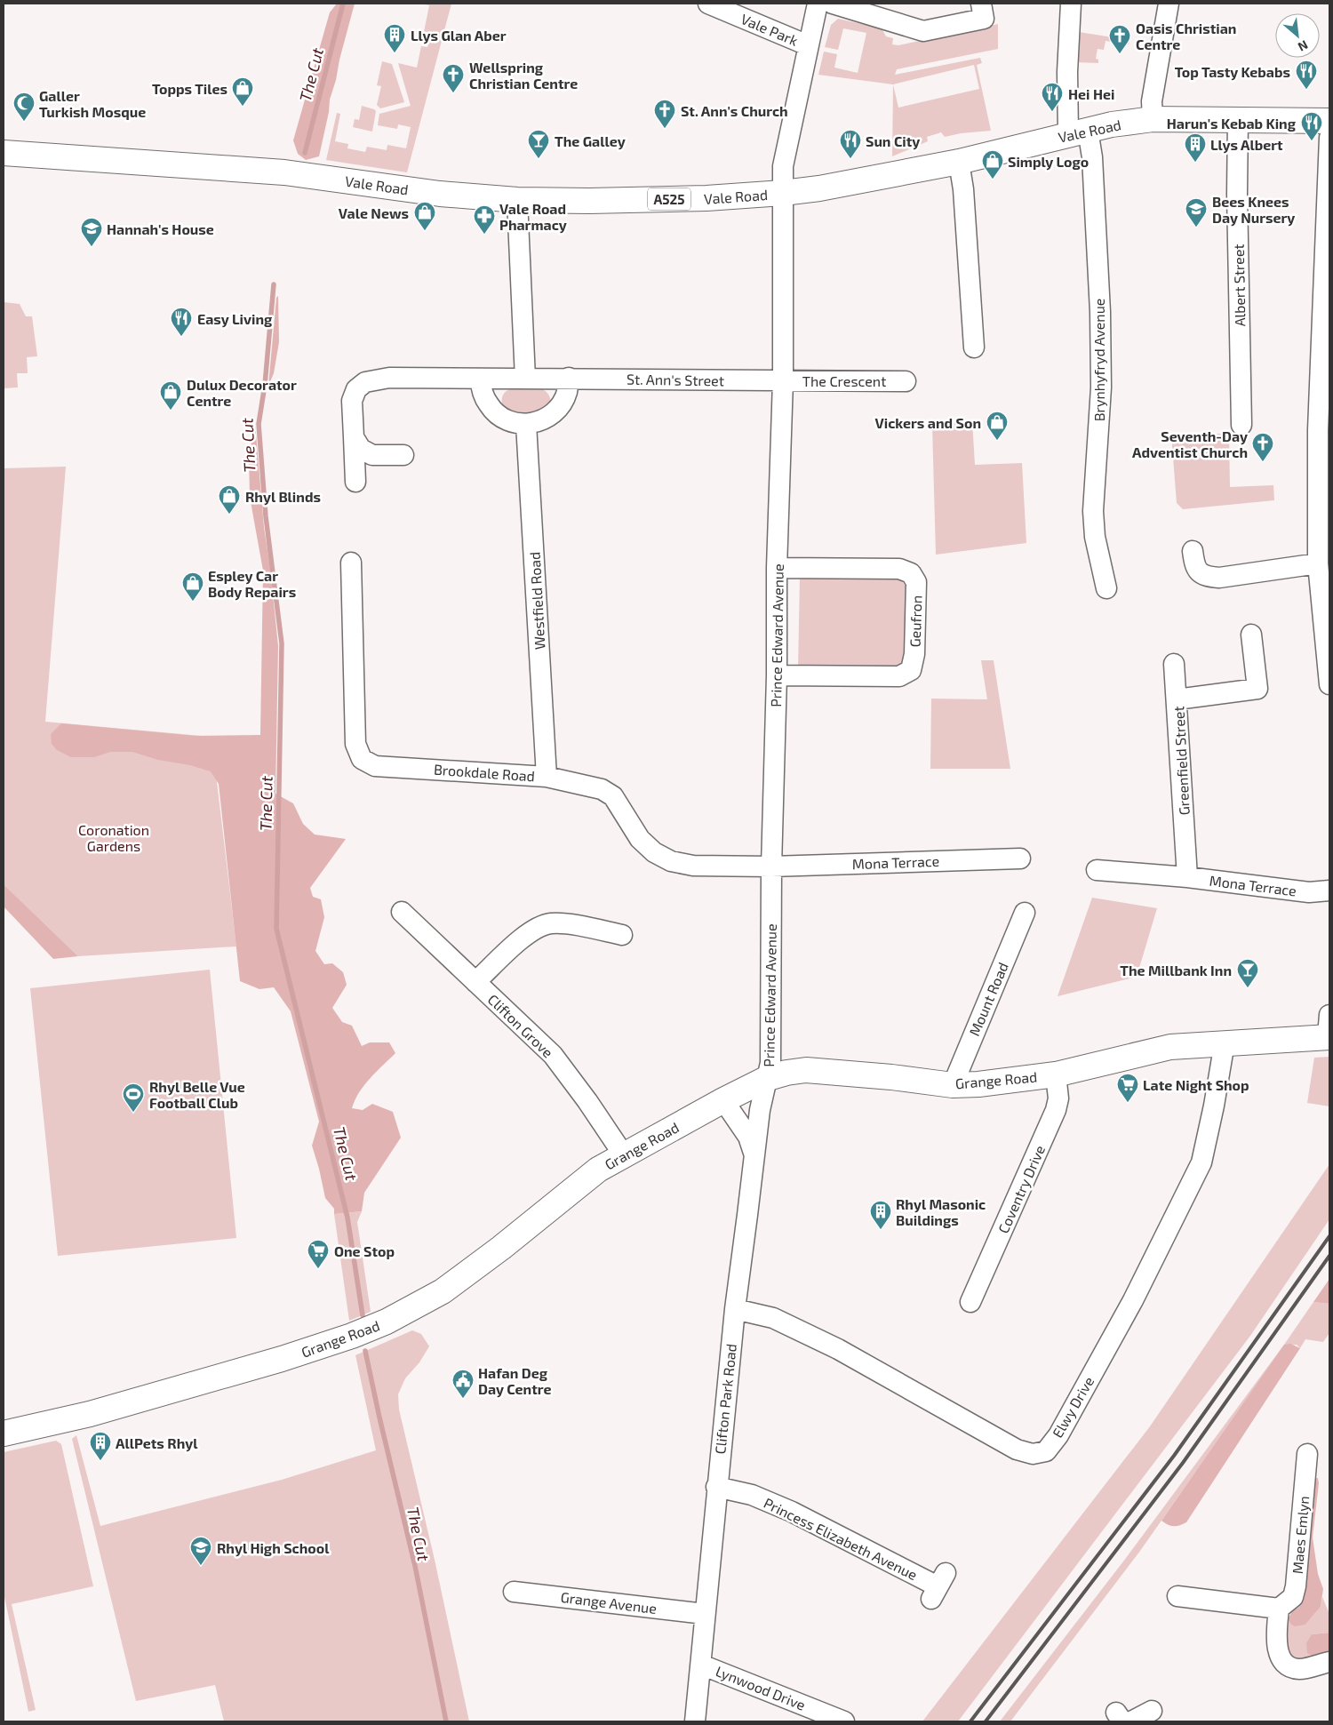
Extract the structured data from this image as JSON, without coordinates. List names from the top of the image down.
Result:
{
  "streets": {
    "main road": ["Vale Road", "A525", "Grange Road"],
    "street": [
      "Vale Park",
      "Albert Street",
      "Brynhyfryd Avenue",
      "St. Ann's Street",
      "The Crescent",
      "Westfield Road",
      "Geufron",
      "Prince Edward Avenue",
      "Greenfield Street",
      "Brookdale Road",
      "Mona Terrace",
      "Mount Road",
      "Clifton Grove",
      "Coventry Drive",
      "Clifton Park Road",
      "Elwy Drive",
      "Maes Emlyn",
      "Princess Elizabeth Avenue",
      "Grange Avenue",
      "Lynwood Drive"
    ]
  },
  "crossings": [
    ["Vale Park", "Prince Edward Avenue"],
    ["Vale Road", "Albert Street"],
    ["Vale Road", "Brynhyfryd Avenue"],
    ["Vale Road", "Prince Edward Avenue"],
    ["St. Ann's Street", "The Crescent"],
    ["St. Ann's Street", "Prince Edward Avenue"],
    ["The Crescent", "Prince Edward Avenue"],
    ["Westfield Road", "Brookdale Road"],
    ["Geufron", "Prince Edward Avenue"],
    ["Prince Edward Avenue", "Brookdale Road"],
    ["Prince Edward Avenue", "Mona Terrace"],
    ["Prince Edward Avenue", "Grange Road"],
    ["Prince Edward Avenue", "Clifton Park Road"],
    ["Greenfield Street", "Mona Terrace"],
    ["Brookdale Road", "Mona Terrace"],
    ["Mount Road", "Grange Road"],
    ["Clifton Grove", "Grange Road"],
    ["Grange Road", "Coventry Drive"],
    ["Grange Road", "Clifton Park Road"],
    ["Grange Road", "Elwy Drive"],
    ["Clifton Park Road", "Elwy Drive"],
    ["Clifton Park Road", "Princess Elizabeth Avenue"],
    ["Clifton Park Road", "Grange Avenue"],
    ["Clifton Park Road", "Lynwood Drive"]
  ],
  "water": ["The Cut"],
  "parks": ["Coronation Gardens"],
  "places": {
    "building": [
      "Llys Glan Aber",
      "Llys Albert",
      "Rhyl Masonic Buildings",
      "AllPets Rhyl"
    ],
    "church": [
      "Oasis Christian Centre",
      "Wellspring Christian Centre",
      "St. Ann's Church",
      "Seventh-Day Adventist Church"
    ],
    "restaurant": [
      "Top Tasty Kebabs",
      "Hei Hei",
      "Harun's Kebab King",
      "Sun City",
      "Easy Living"
    ],
    "shop": [
      "Topps Tiles",
      "Simply Logo",
      "Vale News",
      "Dulux Decorator Centre",
      "Vickers and Son",
      "Rhyl Blinds",
      "Espley Car Body Repairs"
    ],
    "mosque": ["Galler Turkish Mosque"],
    "bar": ["The Galley", "The Millbank Inn"],
    "school or university": ["Bees Knees Day Nursery", "Hannah's House", "Rhyl High School"],
    "pharmacy": ["Vale Road Pharmacy"],
    "supermarket": ["Late Night Shop", "One Stop"],
    "sports": ["Rhyl Belle Vue Football Club"],
    "public building": ["Hafan Deg Day Centre"]
  },
  "north": "bottom right"
}
